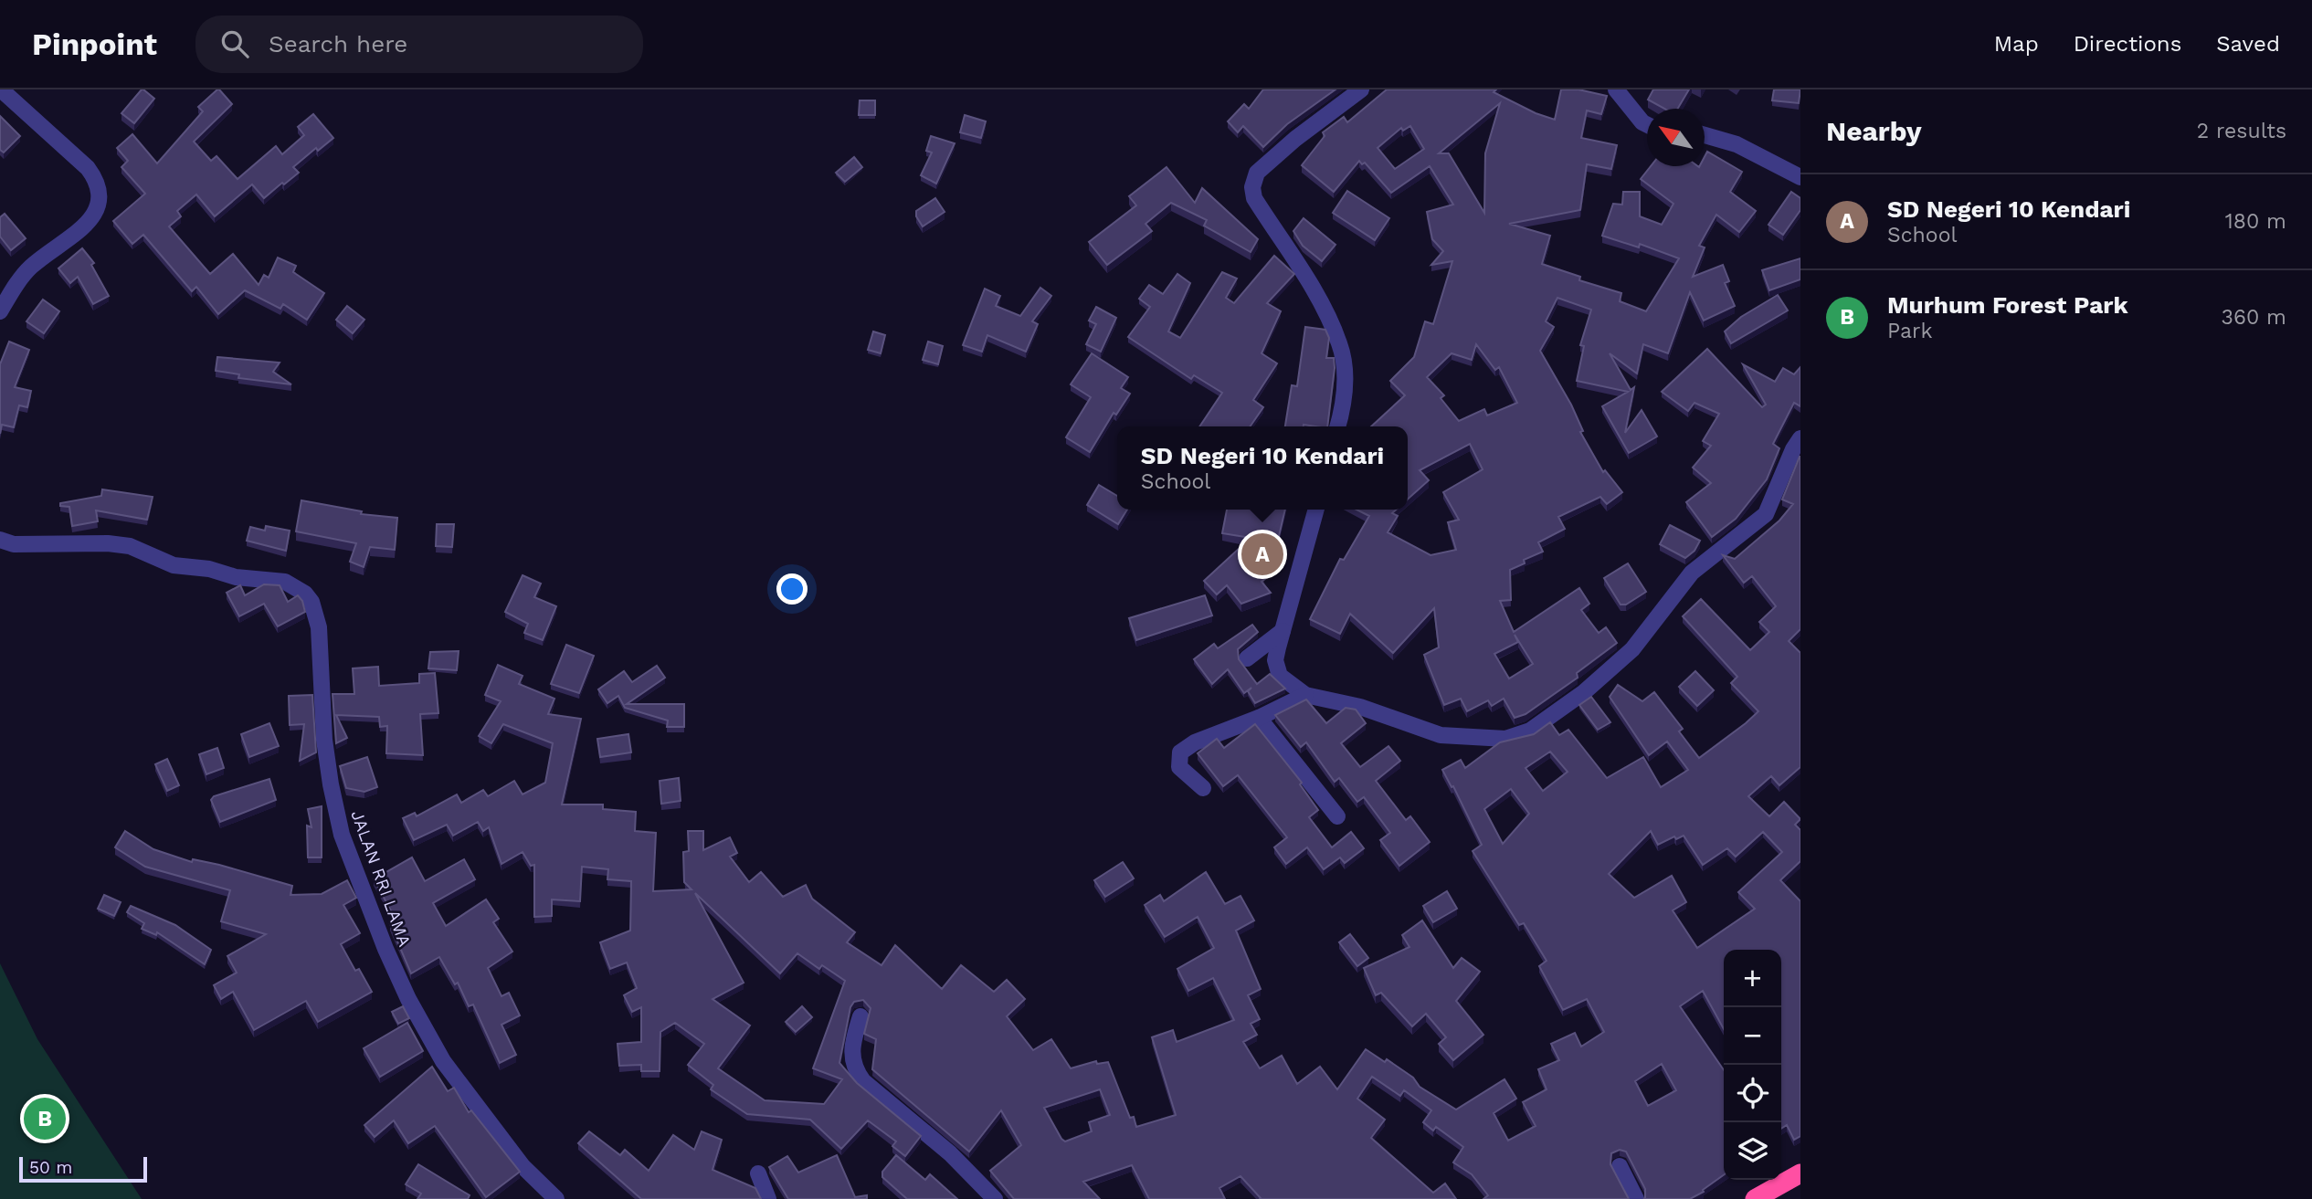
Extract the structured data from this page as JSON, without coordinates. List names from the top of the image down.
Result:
{
  "streets": {
    "street": ["JALAN RRI LAMA"]
  },
  "scale_bar": "50 m",
  "north": "top left",
  "page": {
    "header": "Pinpoint",
    "search": "Search here",
    "nav": ["Map", "Directions", "Saved"],
    "heading": ["Nearby", "2 results"],
    "list": [
      {
        "mark": "A",
        "name": "SD Negeri 10 Kendari",
        "note": "School",
        "value": "180 m"
      },
      {
        "mark": "B",
        "name": "Murhum Forest Park",
        "note": "Park",
        "value": "360 m"
      }
    ],
    "popup": ["SD Negeri 10 Kendari", "School"],
    "pins": ["A", "B"],
    "map_buttons": ["+", "−"],
    "scale": "50 m"
  }
}
